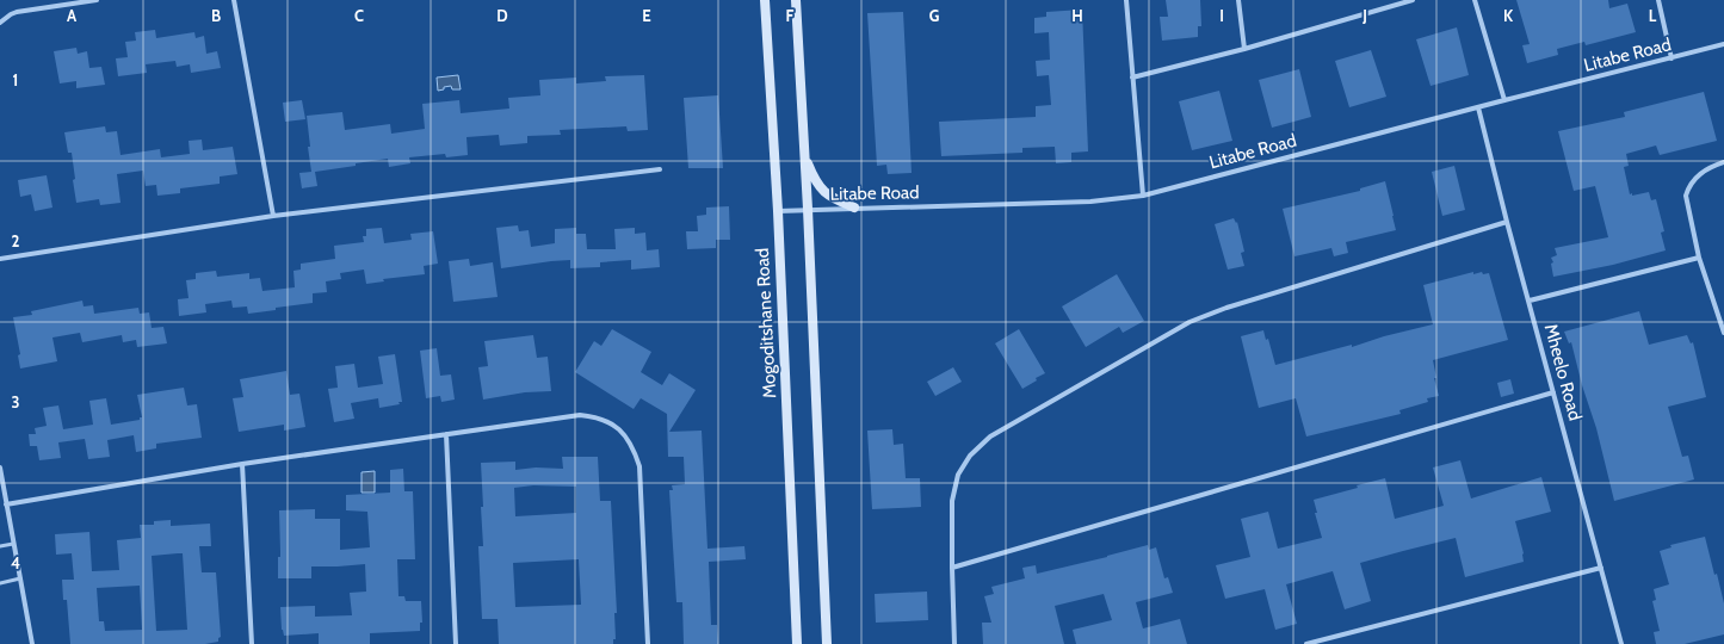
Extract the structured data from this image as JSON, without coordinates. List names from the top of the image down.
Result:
{
  "streets": {
    "main road": ["Mogoditshane Road"],
    "street": ["Litabe Road", "Mheelo Road"]
  },
  "crossings": [
    ["Litabe Road", "Mogoditshane Road"],
    ["Litabe Road", "Mheelo Road"]
  ],
  "grid": {
    "columns": [
      "A",
      "B",
      "C",
      "D",
      "E",
      "F",
      "G",
      "H",
      "I",
      "J",
      "K",
      "L"
    ],
    "rows": [
      "1",
      "2",
      "3",
      "4"
    ]
  }
}
